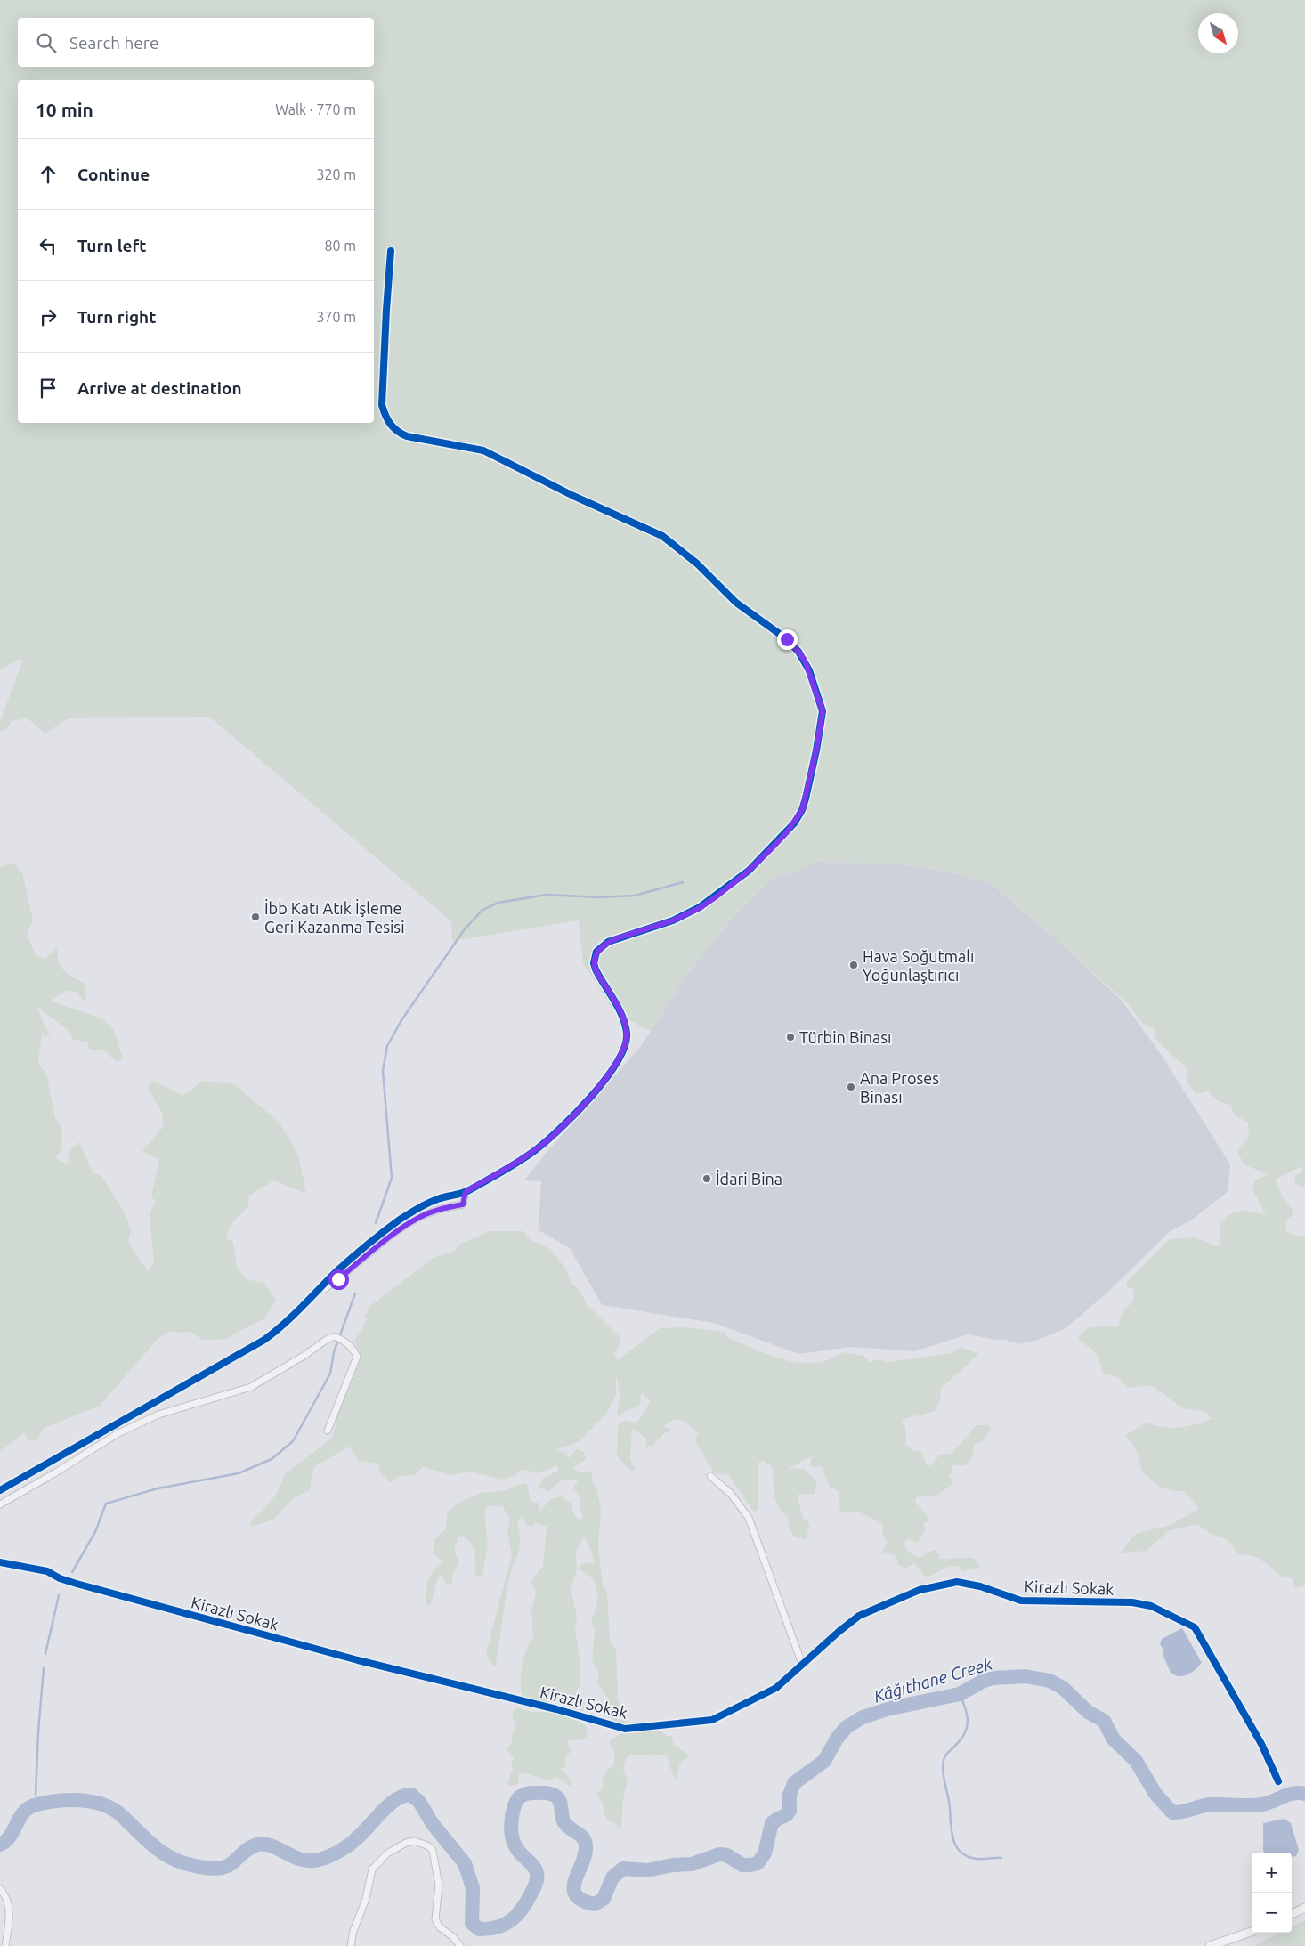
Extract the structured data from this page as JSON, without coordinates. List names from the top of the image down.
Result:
{
  "streets": {
    "street": ["Kirazlı Sokak"]
  },
  "water": ["Kâğıthane Creek"],
  "places": [
    "İbb Katı Atık İşleme Geri Kazanma Tesisi",
    "Hava Soğutmalı Yoğunlaştırıcı",
    "Türbin Binası",
    "Ana Proses Binası",
    "İdari Bina"
  ],
  "north": "bottom right",
  "page": {
    "search": "Search here",
    "heading": ["10 min", "Walk · 770 m"],
    "list": [
      ["Continue", "320 m"],
      ["Turn left", "80 m"],
      ["Turn right", "370 m"],
      "Arrive at destination"
    ],
    "map_buttons": ["+", "−"]
  }
}
